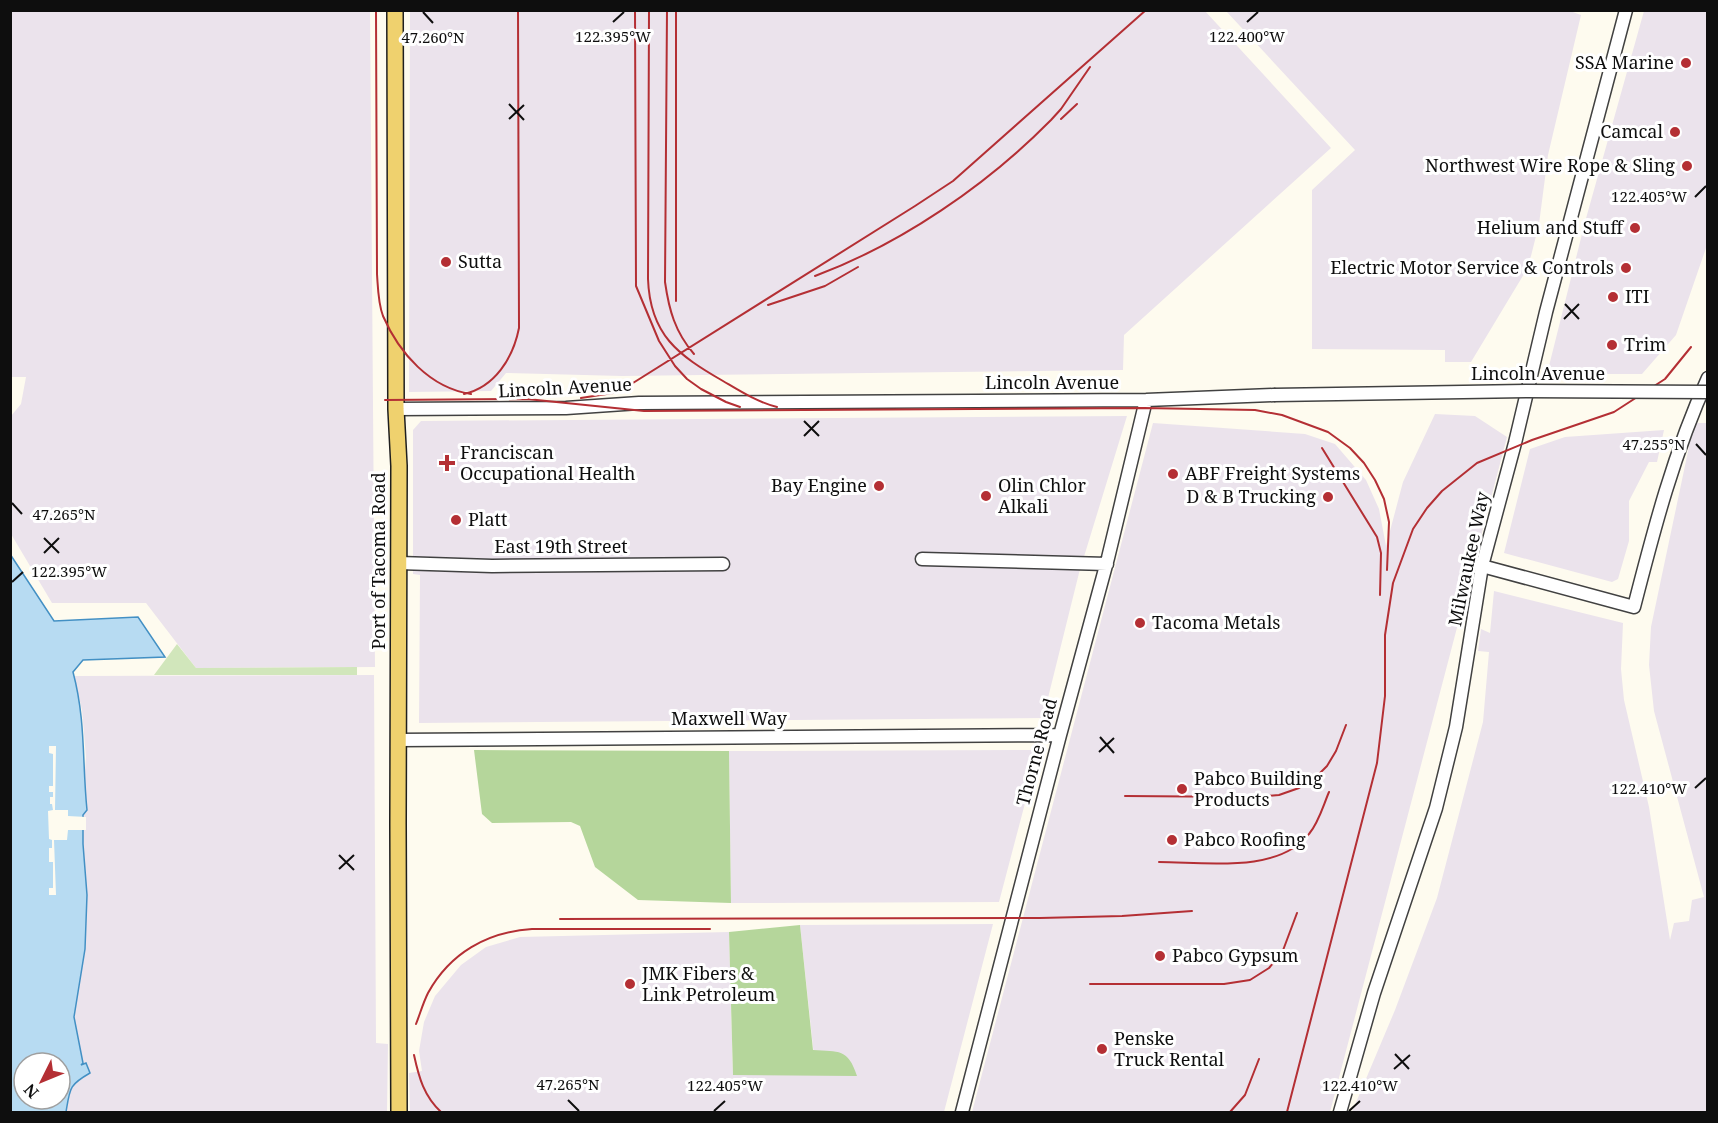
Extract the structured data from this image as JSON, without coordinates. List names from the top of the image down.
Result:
{
  "streets": {
    "main road": ["Port of Tacoma Road"],
    "street": [
      "Lincoln Avenue",
      "East 19th Street",
      "Milwaukee Way",
      "Maxwell Way",
      "Thorne Road"
    ]
  },
  "crossings": [
    ["Lincoln Avenue", "Port of Tacoma Road"],
    ["Lincoln Avenue", "Thorne Road"],
    ["East 19th Street", "Port of Tacoma Road"],
    ["Port of Tacoma Road", "Maxwell Way"],
    ["Maxwell Way", "Thorne Road"]
  ],
  "places": {
    "other": [
      "SSA Marine",
      "Camcal",
      "Northwest Wire Rope & Sling",
      "Helium and Stuff",
      "Sutta",
      "Electric Motor Service & Controls",
      "ITI",
      "Trim",
      "ABF Freight Systems",
      "Bay Engine",
      "Olin Chlor Alkali",
      "D & B Trucking",
      "Platt",
      "Tacoma Metals",
      "Pabco Building Products",
      "Pabco Roofing",
      "Pabco Gypsum",
      "JMK Fibers & Link Petroleum",
      "Penske Truck Rental"
    ],
    "health": ["Franciscan Occupational Health"]
  },
  "north": "bottom left",
  "coordinates": [
    "122.395°W",
    "122.400°W",
    "47.260°N",
    "122.405°W",
    "47.255°N",
    "47.265°N",
    "122.410°W"
  ]
}
